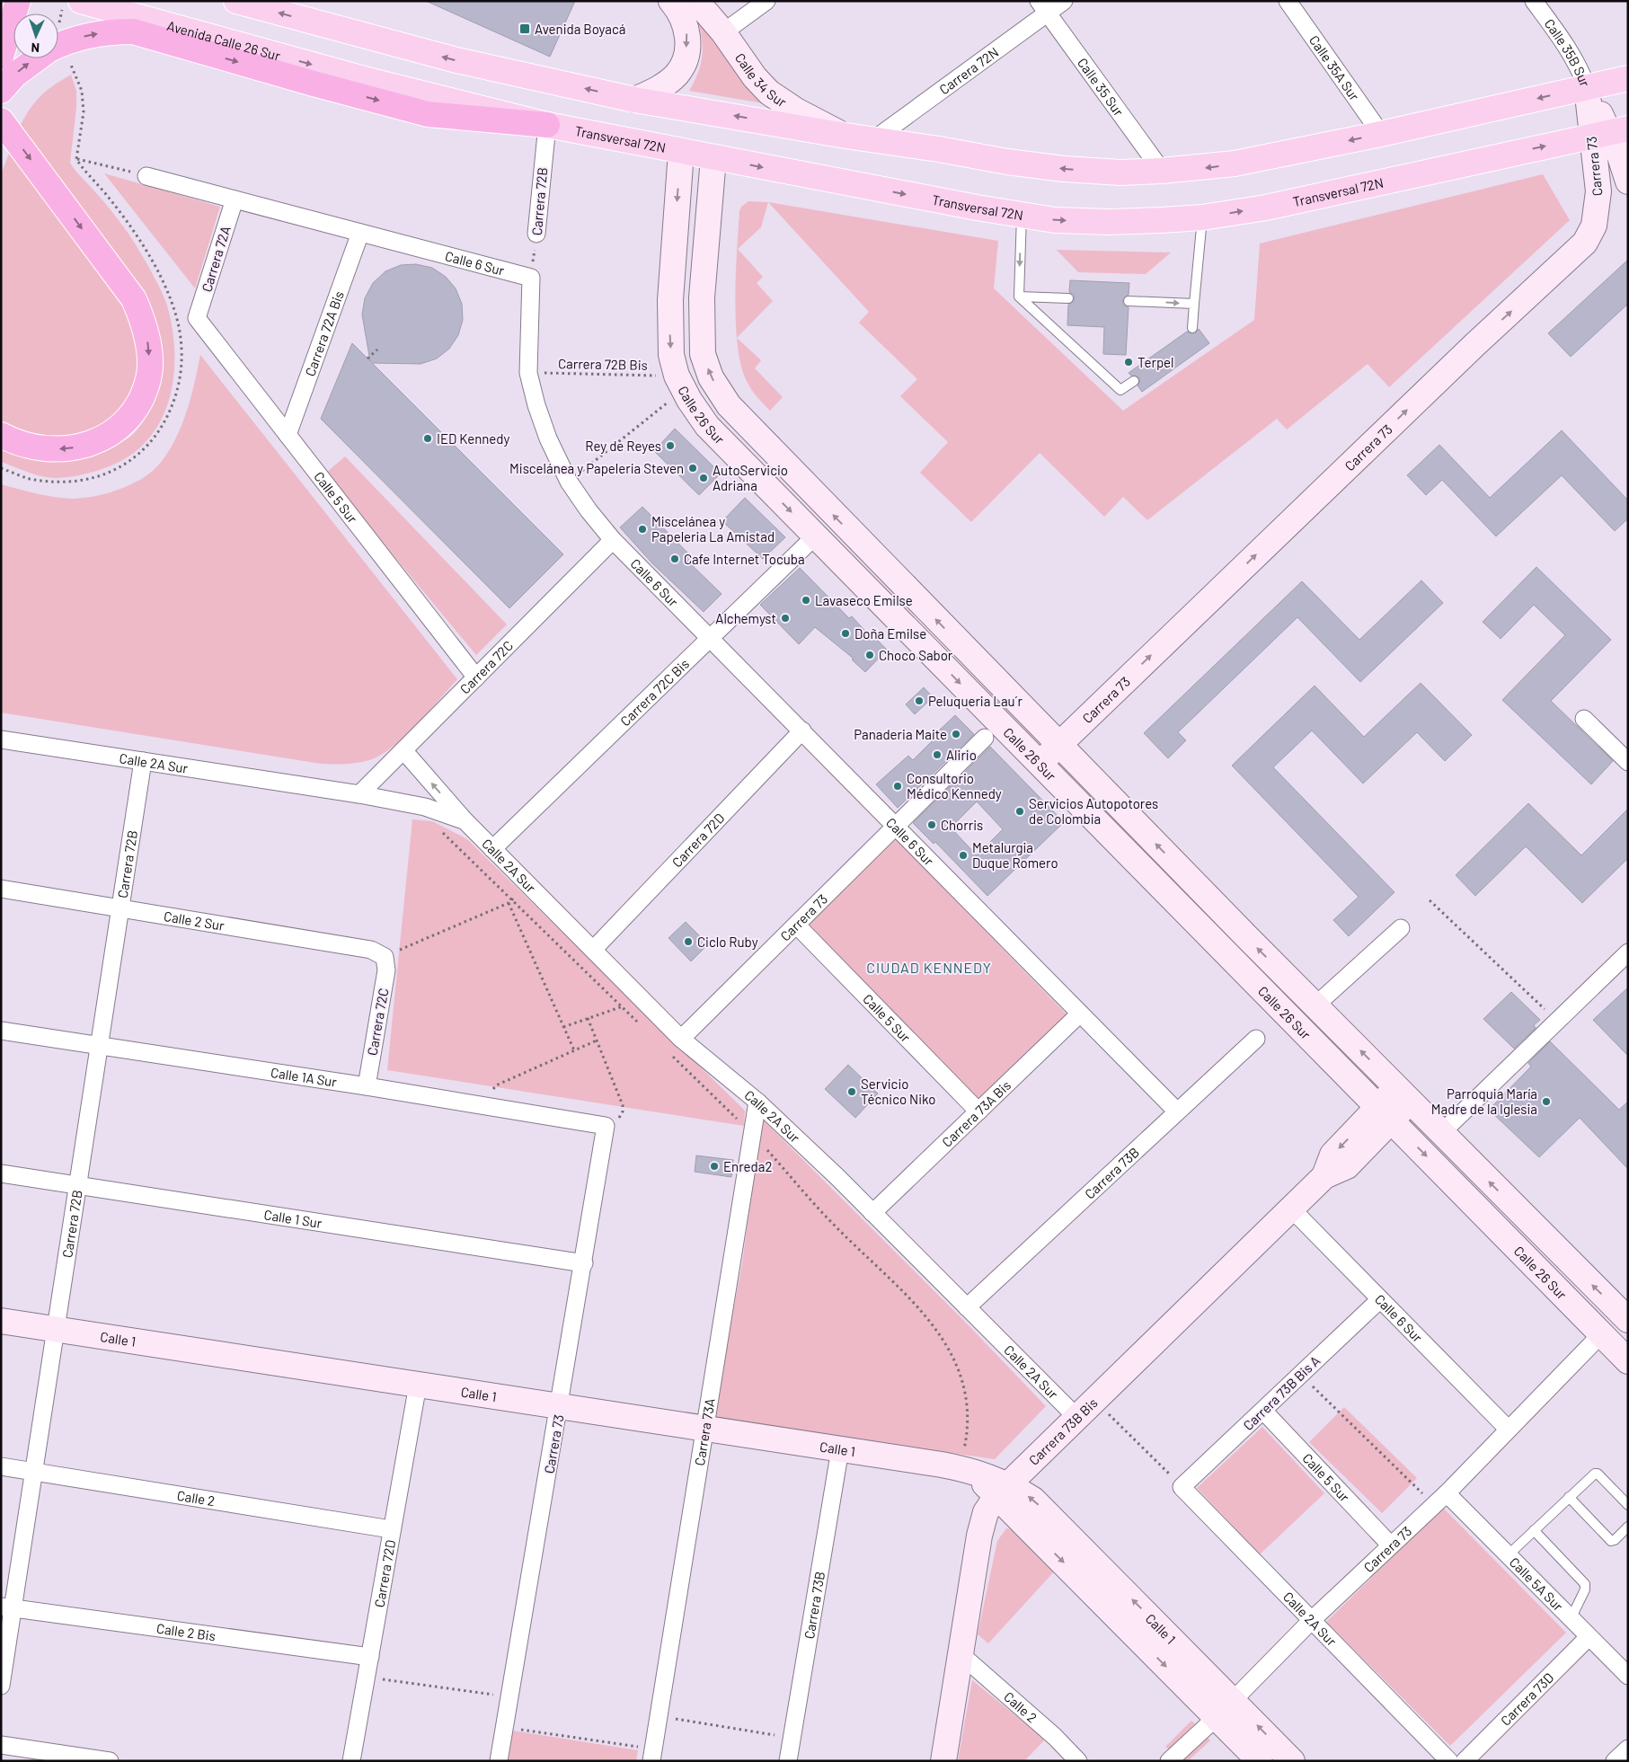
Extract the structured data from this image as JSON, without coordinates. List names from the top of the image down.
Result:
{
  "streets": {
    "main road": ["Avenida Calle 26 Sur", "Transversal 72N"],
    "street": [
      "Calle 35B Sur",
      "Calle 35A Sur",
      "Carrera 72N",
      "Calle 34 Sur",
      "Calle 35 Sur",
      "Carrera 73",
      "Carrera 72B",
      "Carrera 72A",
      "Calle 6 Sur",
      "Carrera 72A Bis",
      "Calle 26 Sur",
      "Calle 5 Sur",
      "Carrera 72C",
      "Carrera 72C Bis",
      "Calle 2A Sur",
      "Carrera 72D",
      "Calle 2 Sur",
      "Calle 1A Sur",
      "Carrera 73A Bis",
      "Carrera 73B",
      "Calle 1 Sur",
      "Calle 1",
      "Carrera 73B Bis A",
      "Carrera 73B Bis",
      "Carrera 73A",
      "Calle 2",
      "Calle 5A Sur",
      "Calle 2 Bis",
      "Carrera 73D"
    ],
    "path": ["Carrera 72B Bis"]
  },
  "crossings": [
    ["Avenida Calle 26 Sur", "Transversal 72N"],
    ["Calle 35B Sur", "Carrera 73"],
    ["Carrera 72N", "Calle 35 Sur"],
    ["Transversal 72N", "Carrera 73"],
    ["Transversal 72N", "Carrera 72B"],
    ["Transversal 72N", "Calle 26 Sur"],
    ["Carrera 73", "Calle 6 Sur"],
    ["Carrera 73", "Calle 26 Sur"],
    ["Carrera 73", "Calle 5 Sur"],
    ["Carrera 73", "Calle 2A Sur"],
    ["Carrera 73", "Calle 1A Sur"],
    ["Carrera 73", "Calle 1 Sur"],
    ["Carrera 73", "Calle 1"],
    ["Carrera 73", "Calle 5A Sur"],
    ["Carrera 72B", "Calle 6 Sur"],
    ["Carrera 72B", "Calle 2A Sur"],
    ["Carrera 72B", "Calle 2 Sur"],
    ["Carrera 72B", "Calle 1A Sur"],
    ["Carrera 72B", "Calle 1 Sur"],
    ["Carrera 72B", "Calle 1"],
    ["Carrera 72B", "Calle 2"],
    ["Carrera 72B", "Calle 2 Bis"],
    ["Carrera 72A", "Calle 6 Sur"],
    ["Carrera 72A", "Calle 5 Sur"],
    ["Calle 6 Sur", "Carrera 72A Bis"],
    ["Calle 6 Sur", "Carrera 72B Bis"],
    ["Calle 6 Sur", "Carrera 72C"],
    ["Calle 6 Sur", "Carrera 72C Bis"],
    ["Calle 6 Sur", "Carrera 72D"],
    ["Calle 6 Sur", "Carrera 73A Bis"],
    ["Calle 6 Sur", "Carrera 73B"],
    ["Calle 6 Sur", "Carrera 73B Bis A"],
    ["Calle 6 Sur", "Carrera 73B Bis"],
    ["Carrera 72A Bis", "Calle 5 Sur"],
    ["Carrera 72B Bis", "Calle 26 Sur"],
    ["Calle 26 Sur", "Carrera 72C Bis"],
    ["Calle 26 Sur", "Carrera 73B Bis"],
    ["Calle 5 Sur", "Carrera 72C"],
    ["Calle 5 Sur", "Carrera 73A Bis"],
    ["Calle 5 Sur", "Carrera 73B Bis A"],
    ["Carrera 72C", "Calle 2A Sur"],
    ["Carrera 72C", "Calle 2 Sur"],
    ["Carrera 72C", "Calle 1A Sur"],
    ["Carrera 72C Bis", "Calle 2A Sur"],
    ["Calle 2A Sur", "Carrera 72D"],
    ["Calle 2A Sur", "Carrera 73A Bis"],
    ["Calle 2A Sur", "Carrera 73B"],
    ["Calle 2A Sur", "Carrera 73B Bis A"],
    ["Calle 2A Sur", "Carrera 73B Bis"],
    ["Calle 2A Sur", "Carrera 73A"],
    ["Carrera 72D", "Calle 1"],
    ["Carrera 72D", "Calle 2"],
    ["Carrera 72D", "Calle 2 Bis"],
    ["Carrera 73B", "Calle 1"],
    ["Calle 1", "Carrera 73B Bis"],
    ["Calle 1", "Carrera 73A"],
    ["Carrera 73B Bis", "Calle 2"],
    ["Calle 5A Sur", "Carrera 73D"]
  ],
  "districts": ["CIUDAD KENNEDY"],
  "places": {
    "transit": ["Avenida Boyacá"],
    "other": [
      "Terpel",
      "IED Kennedy",
      "Rey de Reyes",
      "Miscelánea y Papeleria Steven",
      "AutoServicio Adriana",
      "Miscelánea y Papeleria La Amistad",
      "Cafe Internet Tocuba",
      "Lavaseco Emilse",
      "Alchemyst",
      "Doña Emilse",
      "Choco Sabor",
      "Peluqueria Lau´r",
      "Panaderia Maite",
      "Alirio",
      "Consultorio Médico Kennedy",
      "Servicios Autopotores de Colombia",
      "Chorris",
      "Metalurgia Duque Romero",
      "Ciclo Ruby",
      "Servicio Técnico Niko",
      "Parroquia María Madre de la Iglesia",
      "Enreda2"
    ]
  },
  "north": "bottom"
}
